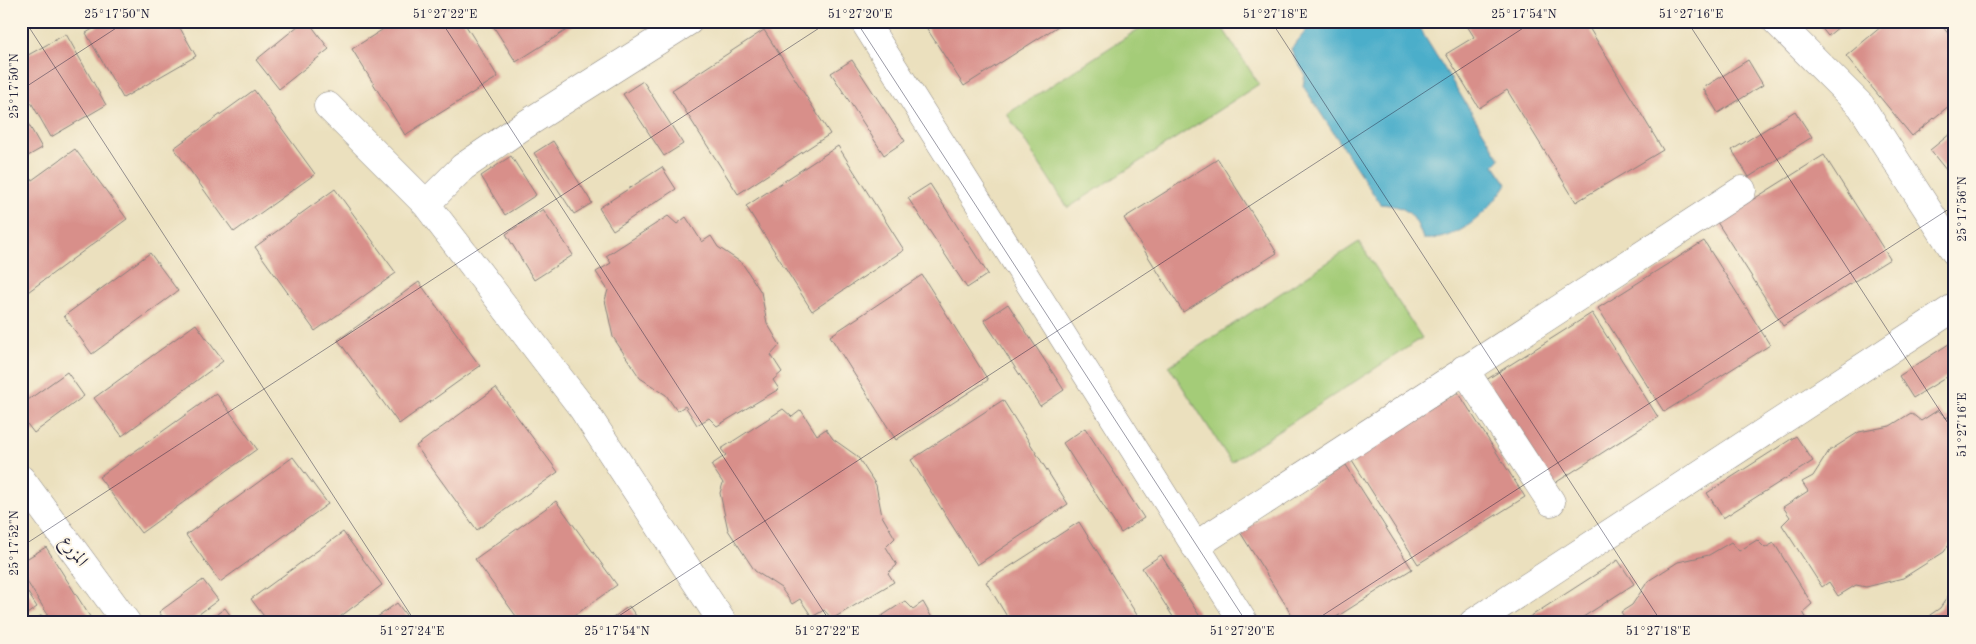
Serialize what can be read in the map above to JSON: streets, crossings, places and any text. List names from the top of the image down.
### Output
{
  "streets": {
    "street": ["المزرع"]
  },
  "coordinates": [
    "25°17'50\"N",
    "51°27'22\"E",
    "51°27'20\"E",
    "51°27'18\"E",
    "25°17'54\"N",
    "51°27'16\"E",
    "25°17'56\"N",
    "25°17'52\"N",
    "51°27'24\"E"
  ]
}
